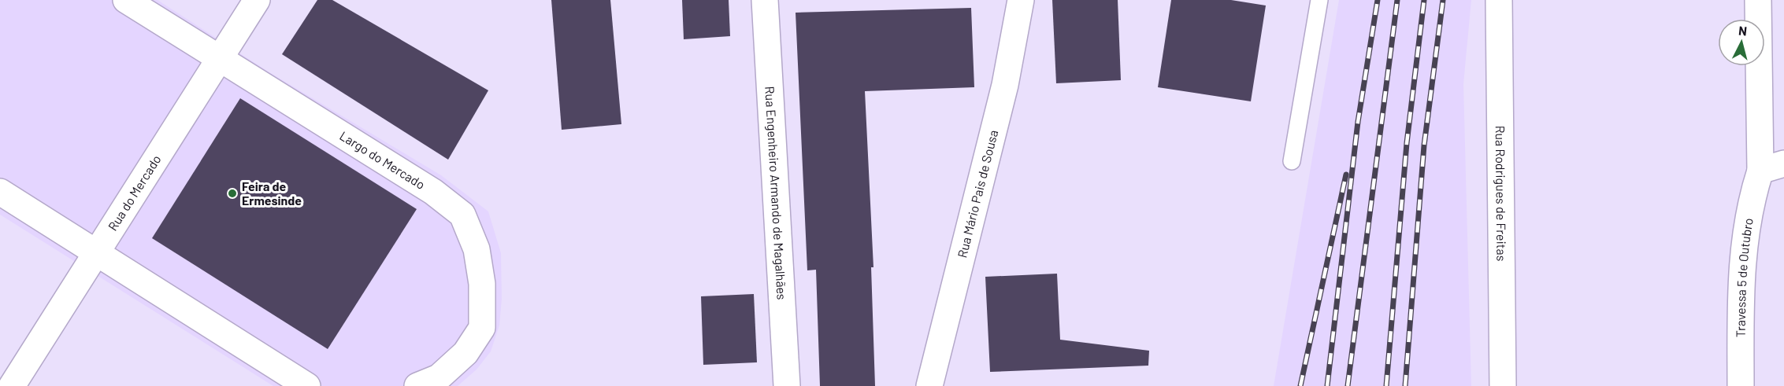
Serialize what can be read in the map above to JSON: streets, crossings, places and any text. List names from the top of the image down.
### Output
{
  "streets": {
    "street": [
      "Largo do Mercado",
      "Rua do Mercado",
      "Rua Rodrigues de Freitas",
      "Rua Engenheiro Armando de Magalhães",
      "Rua Mário Pais de Sousa",
      "Travessa 5 de Outubro"
    ]
  },
  "crossings": [
    ["Largo do Mercado", "Rua do Mercado"]
  ],
  "places": ["Feira de Ermesinde"],
  "north": "top"
}
